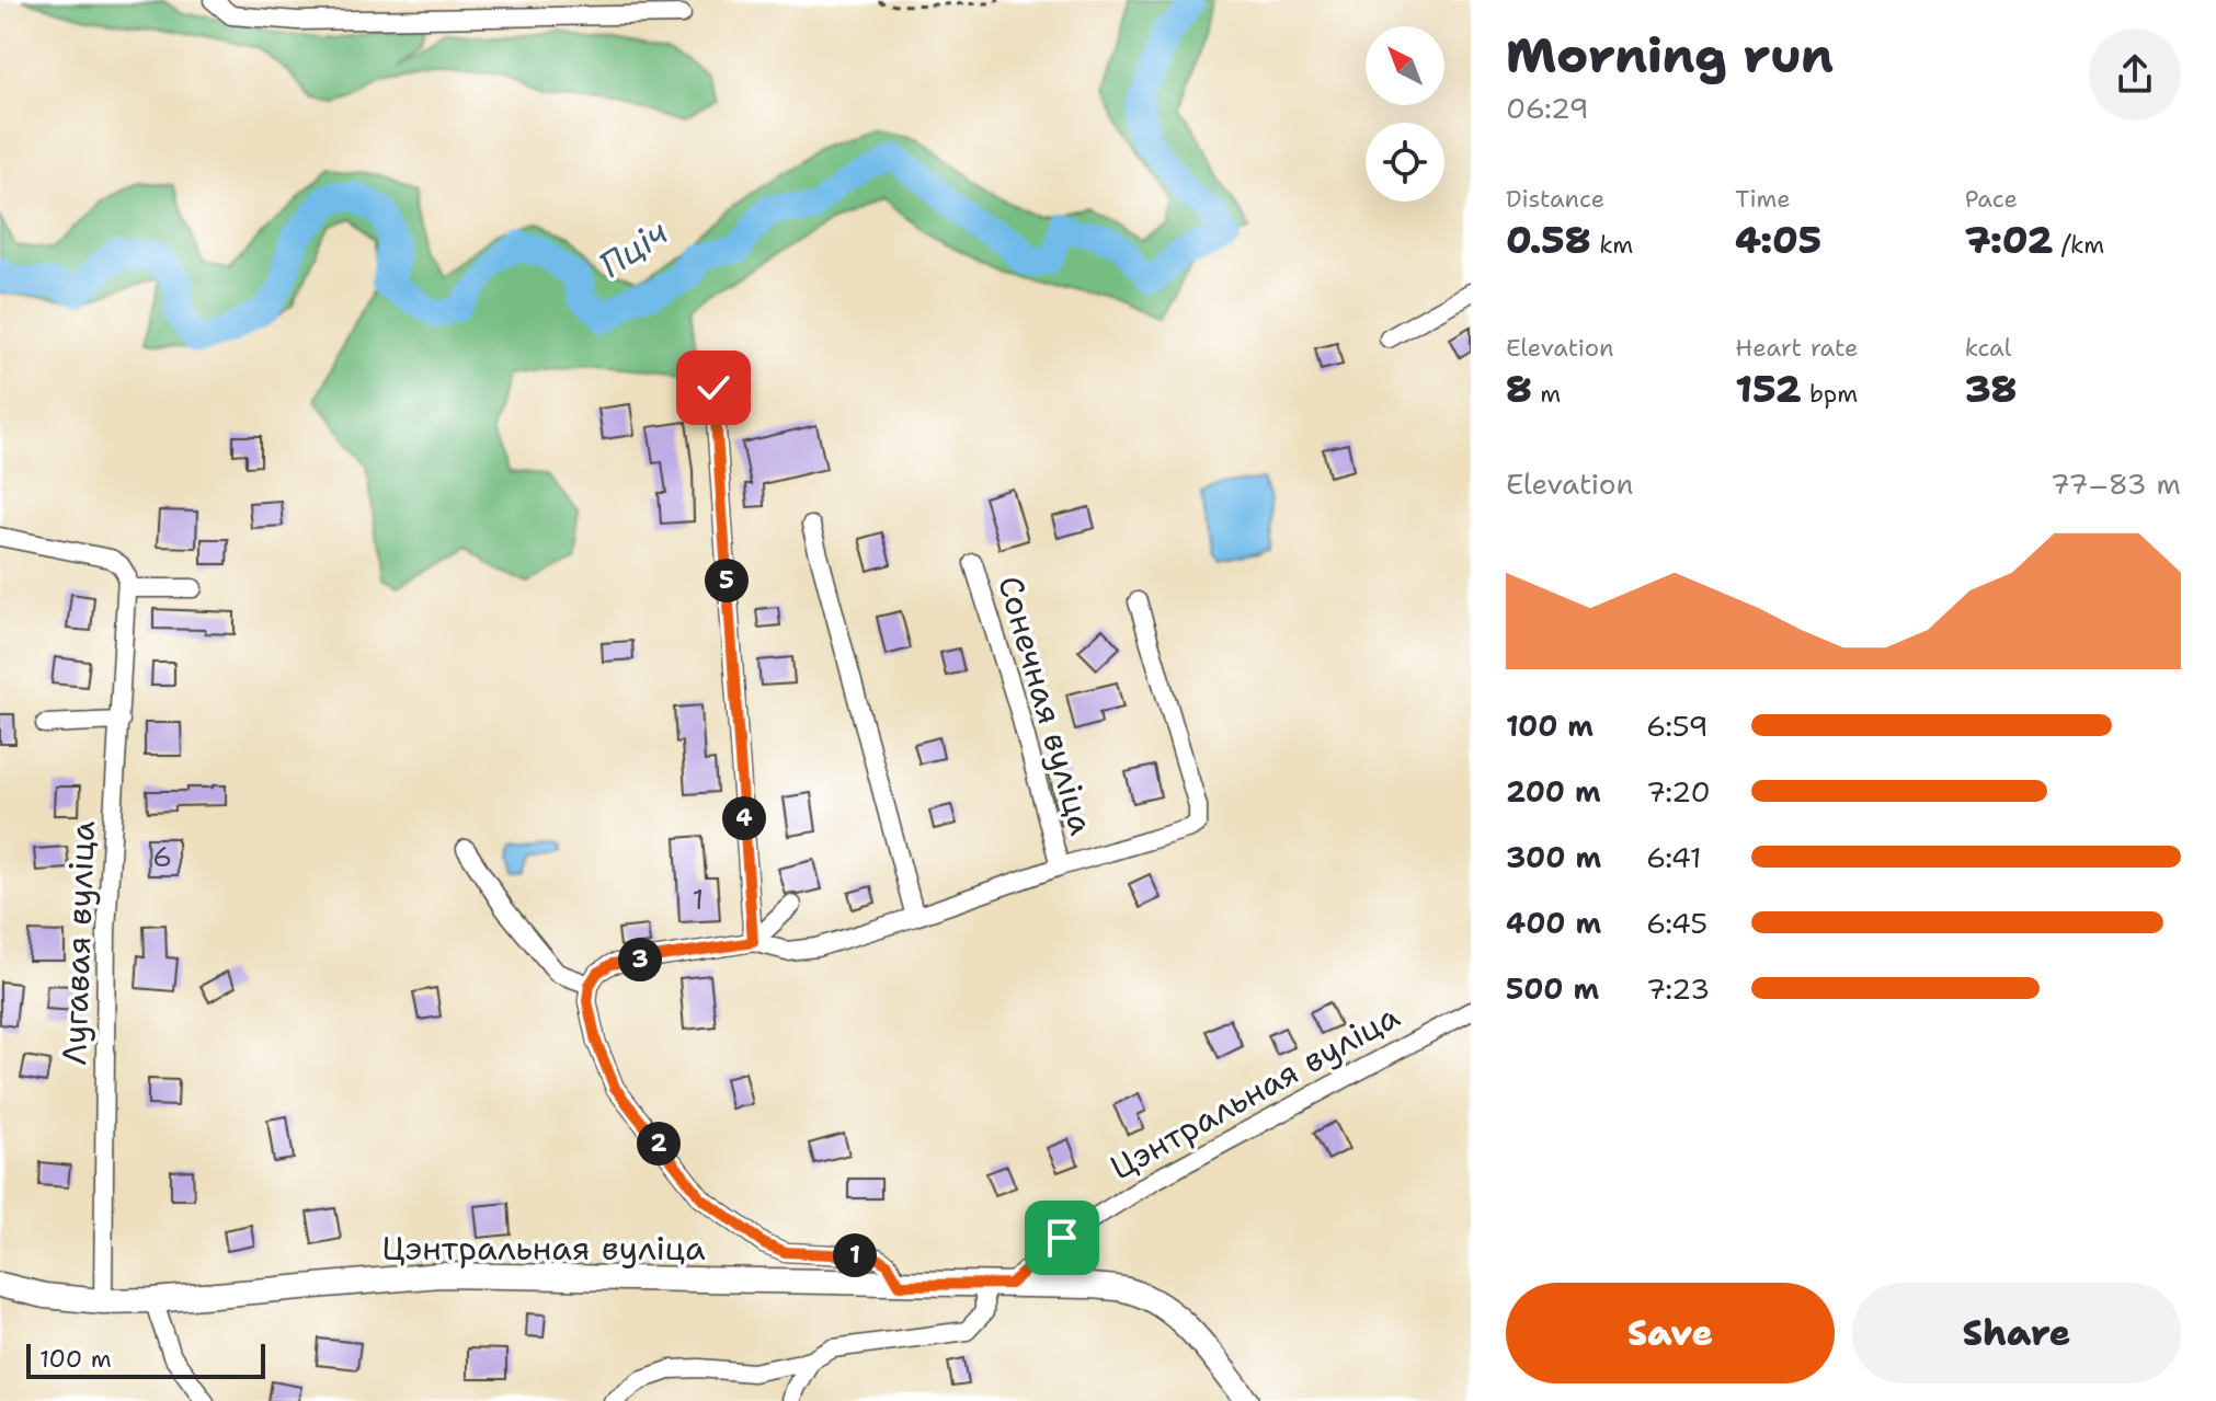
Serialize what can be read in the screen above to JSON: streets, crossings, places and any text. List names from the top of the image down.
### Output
{
  "streets": {
    "main road": ["Цэнтральная вуліца"],
    "street": ["Сонечная вуліца", "Лугавая вуліца"]
  },
  "crossings": [
    ["Лугавая вуліца", "Цэнтральная вуліца"]
  ],
  "water": ["Пціч"],
  "house_numbers": ["6", "1"],
  "scale_bar": "100 m",
  "north": "top left",
  "page": {
    "heading": ["Morning run", "06:29"],
    "stats": [
      ["Distance", "0.58 km"],
      ["Time", "4:05"],
      ["Pace", "7:02 /km"],
      ["Elevation", "8 m"],
      ["Heart rate", "152 bpm"],
      ["kcal", "38"]
    ],
    "chart": ["Elevation", "77–83 m"],
    "pins": [
      "5",
      "4",
      "3",
      "2",
      "1"
    ],
    "list": [
      {
        "name": "100 m",
        "note": "6:59"
      },
      {
        "name": "200 m",
        "note": "7:20"
      },
      {
        "name": "300 m",
        "note": "6:41"
      },
      {
        "name": "400 m",
        "note": "6:45"
      },
      {
        "name": "500 m",
        "note": "7:23"
      }
    ],
    "buttons": ["Save", "Share"],
    "scale": "100 m"
  }
}
